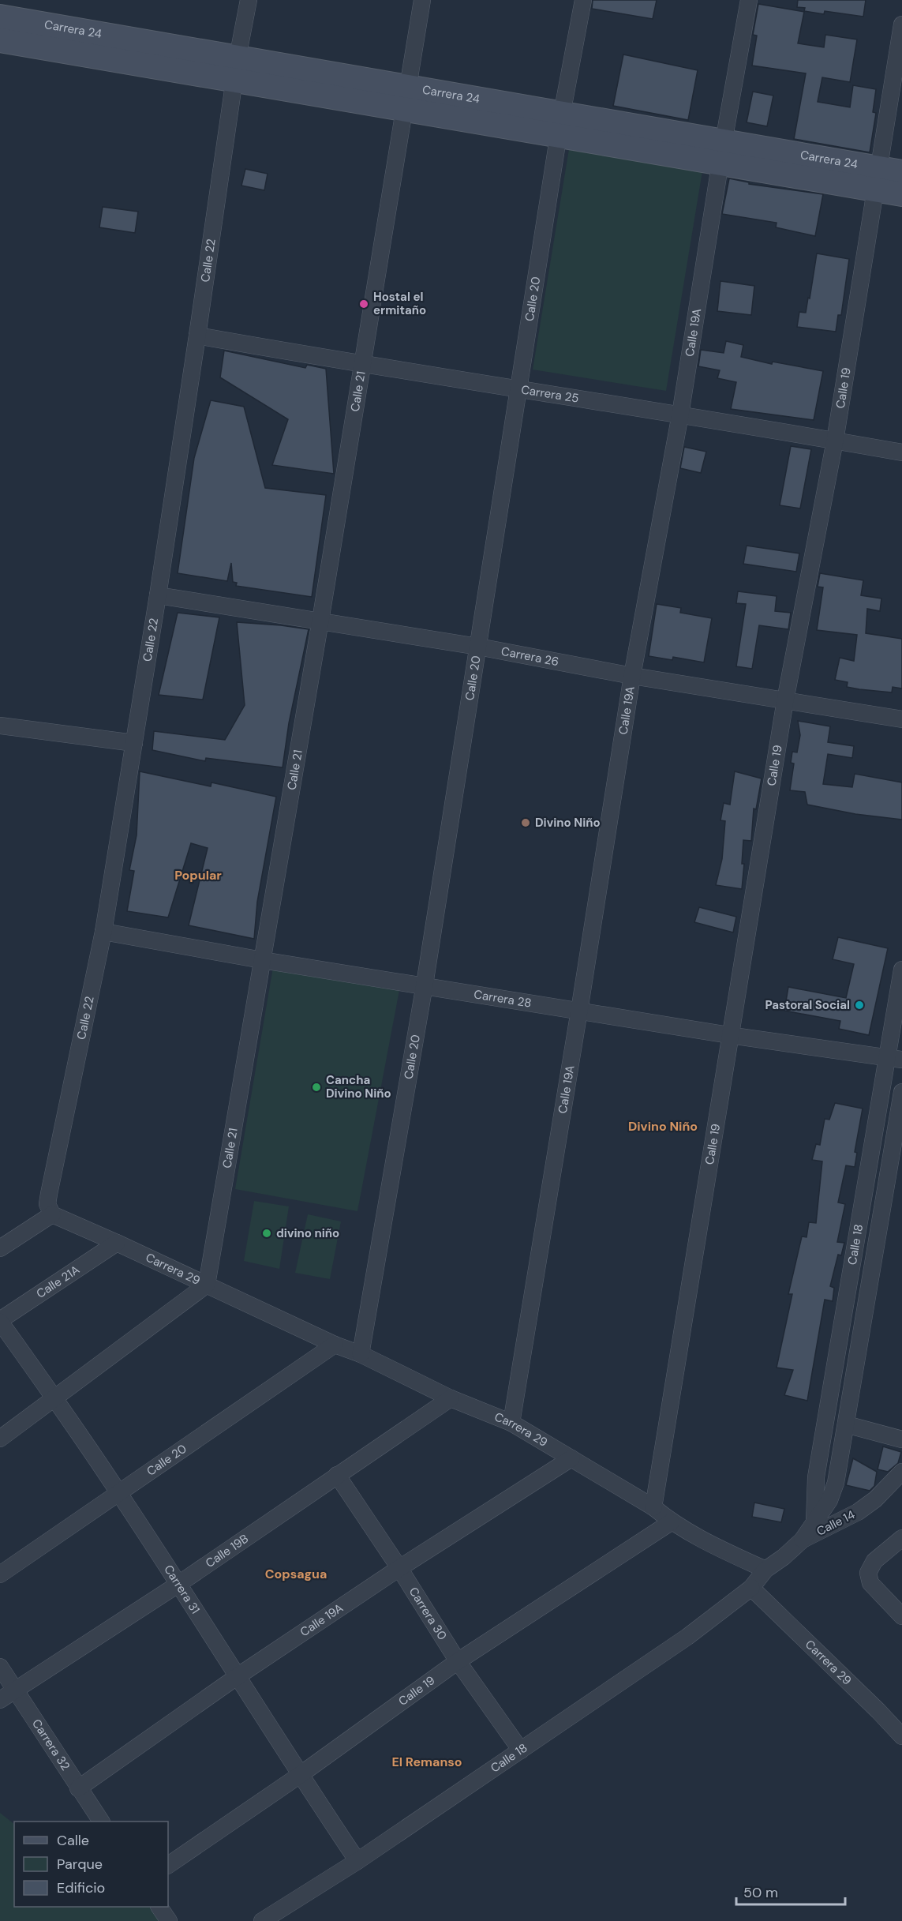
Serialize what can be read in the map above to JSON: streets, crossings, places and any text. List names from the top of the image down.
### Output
{
  "streets": {
    "street": [
      "Carrera 24",
      "Calle 22",
      "Calle 20",
      "Calle 19A",
      "Calle 19",
      "Calle 21",
      "Carrera 25",
      "Carrera 26",
      "Carrera 28",
      "Calle 18",
      "Carrera 29",
      "Calle 21A",
      "Calle 14",
      "Calle 19B",
      "Carrera 31",
      "Carrera 30",
      "Carrera 32"
    ]
  },
  "crossings": [
    ["Carrera 24", "Calle 22"],
    ["Carrera 24", "Calle 20"],
    ["Carrera 24", "Calle 19A"],
    ["Carrera 24", "Calle 19"],
    ["Carrera 24", "Calle 21"],
    ["Calle 22", "Carrera 25"],
    ["Calle 22", "Carrera 26"],
    ["Calle 22", "Carrera 28"],
    ["Calle 22", "Carrera 29"],
    ["Calle 20", "Carrera 25"],
    ["Calle 20", "Carrera 26"],
    ["Calle 20", "Carrera 28"],
    ["Calle 20", "Carrera 29"],
    ["Calle 20", "Carrera 31"],
    ["Calle 19A", "Carrera 25"],
    ["Calle 19A", "Carrera 26"],
    ["Calle 19A", "Carrera 28"],
    ["Calle 19A", "Carrera 29"],
    ["Calle 19A", "Carrera 31"],
    ["Calle 19A", "Carrera 30"],
    ["Calle 19A", "Carrera 32"],
    ["Calle 19", "Carrera 25"],
    ["Calle 19", "Carrera 26"],
    ["Calle 19", "Carrera 28"],
    ["Calle 19", "Carrera 29"],
    ["Calle 19", "Carrera 31"],
    ["Calle 19", "Carrera 30"],
    ["Calle 21", "Carrera 25"],
    ["Calle 21", "Carrera 26"],
    ["Calle 21", "Carrera 28"],
    ["Calle 21", "Carrera 29"],
    ["Carrera 28", "Calle 18"],
    ["Calle 18", "Carrera 29"],
    ["Calle 18", "Calle 14"],
    ["Calle 18", "Carrera 31"],
    ["Calle 18", "Carrera 30"],
    ["Carrera 29", "Calle 21A"],
    ["Carrera 29", "Calle 14"],
    ["Carrera 29", "Calle 19B"],
    ["Calle 21A", "Carrera 31"],
    ["Calle 19B", "Carrera 31"],
    ["Calle 19B", "Carrera 30"],
    ["Calle 19B", "Carrera 32"]
  ],
  "districts": [
    "Popular",
    "Divino Niño",
    "Copsagua",
    "El Remanso"
  ],
  "places": [
    "Hostal el ermitaño",
    "Divino Niño",
    "Pastoral Social",
    "Cancha Divino Niño",
    "divino niño"
  ],
  "legend": ["Calle", "Parque", "Edificio"],
  "scale_bar": "50 m"
}
